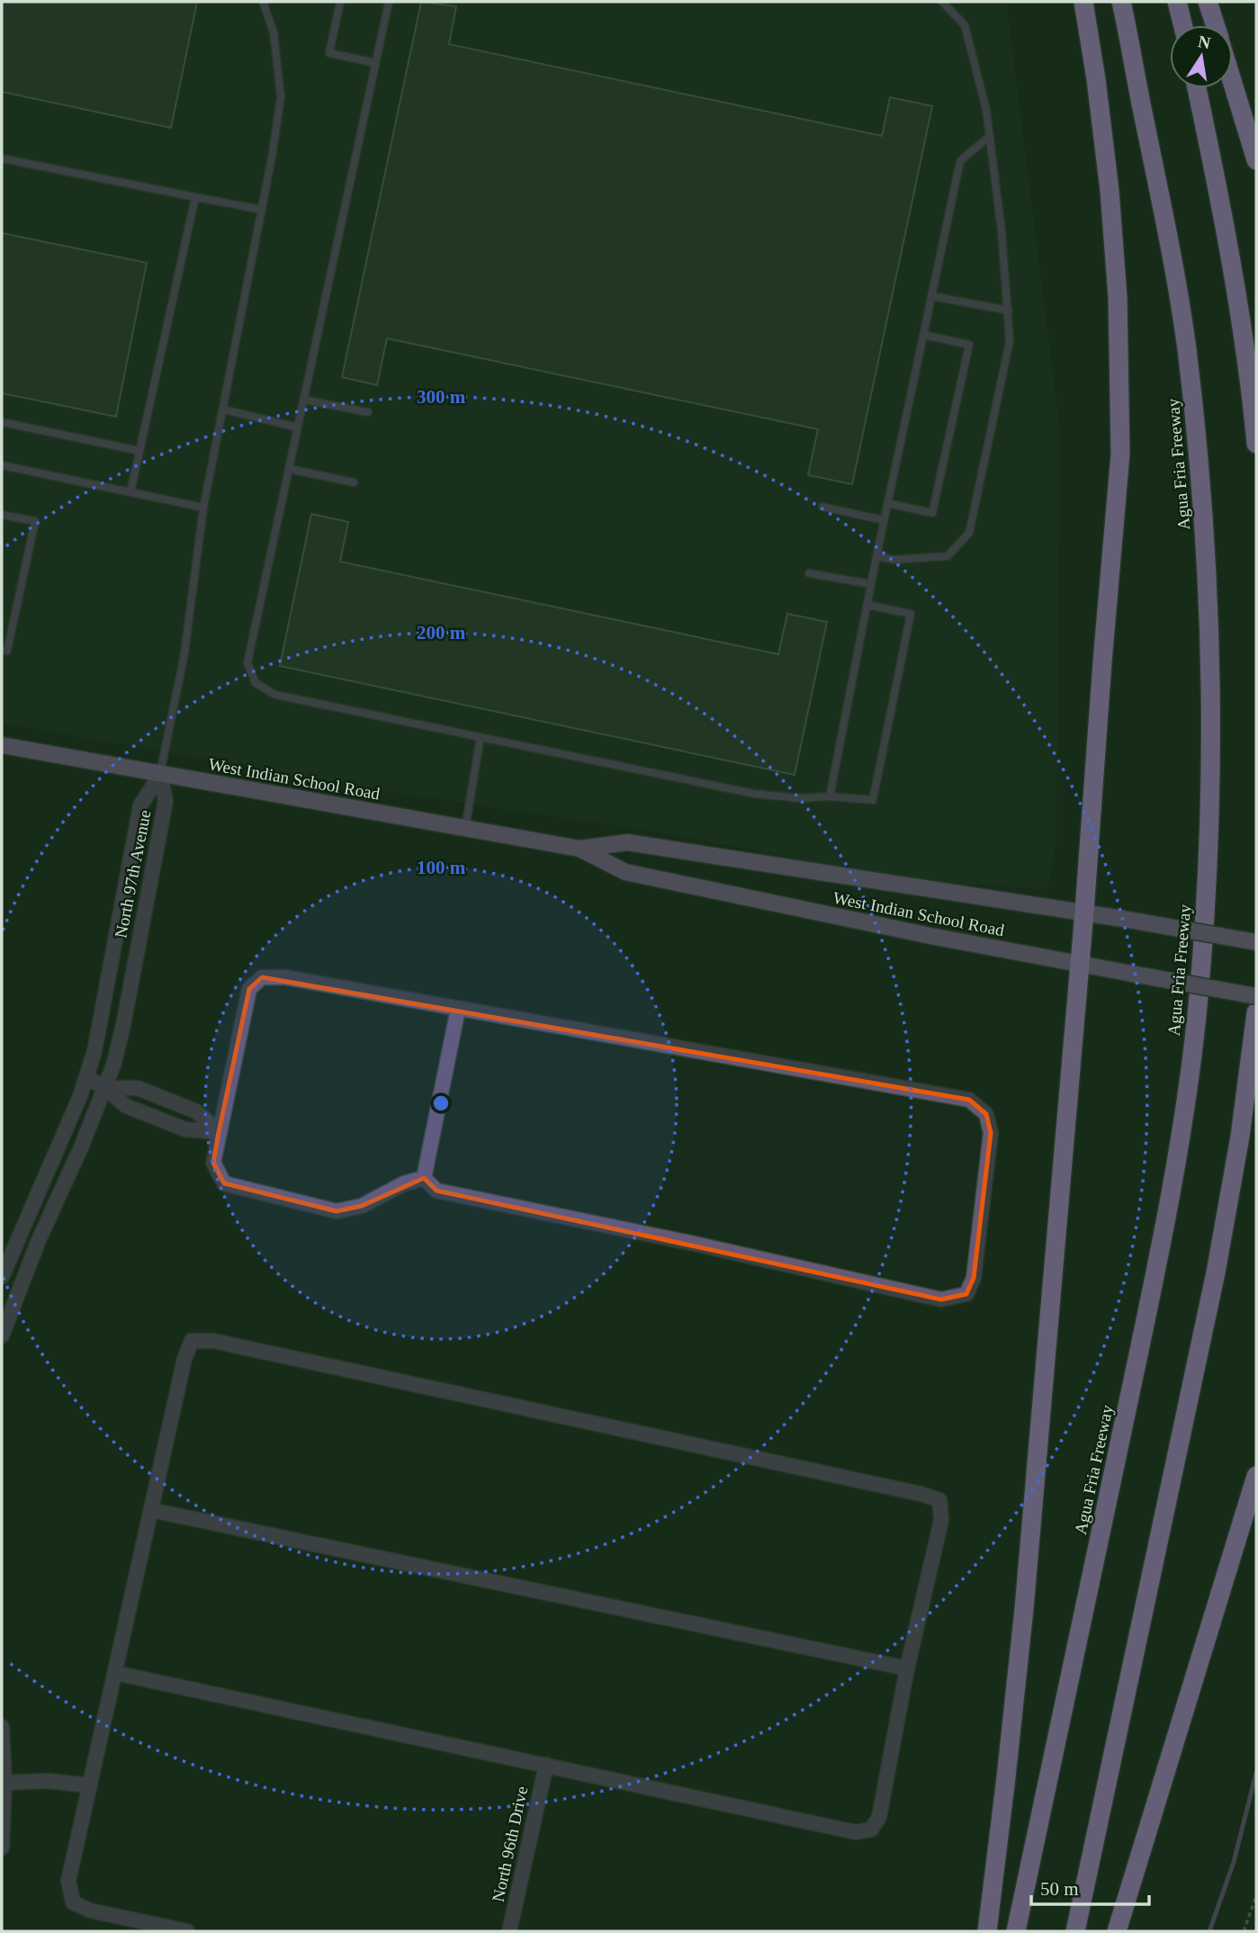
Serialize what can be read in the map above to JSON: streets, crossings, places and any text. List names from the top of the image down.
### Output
{
  "streets": {
    "highway": ["Agua Fria Freeway"],
    "main road": ["West Indian School Road"],
    "street": ["North 97th Avenue", "North 96th Drive"]
  },
  "crossings": [
    ["West Indian School Road", "North 97th Avenue"]
  ],
  "scale_bar": "50 m",
  "north": "top",
  "rings": ["300 m", "200 m", "100 m"]
}
